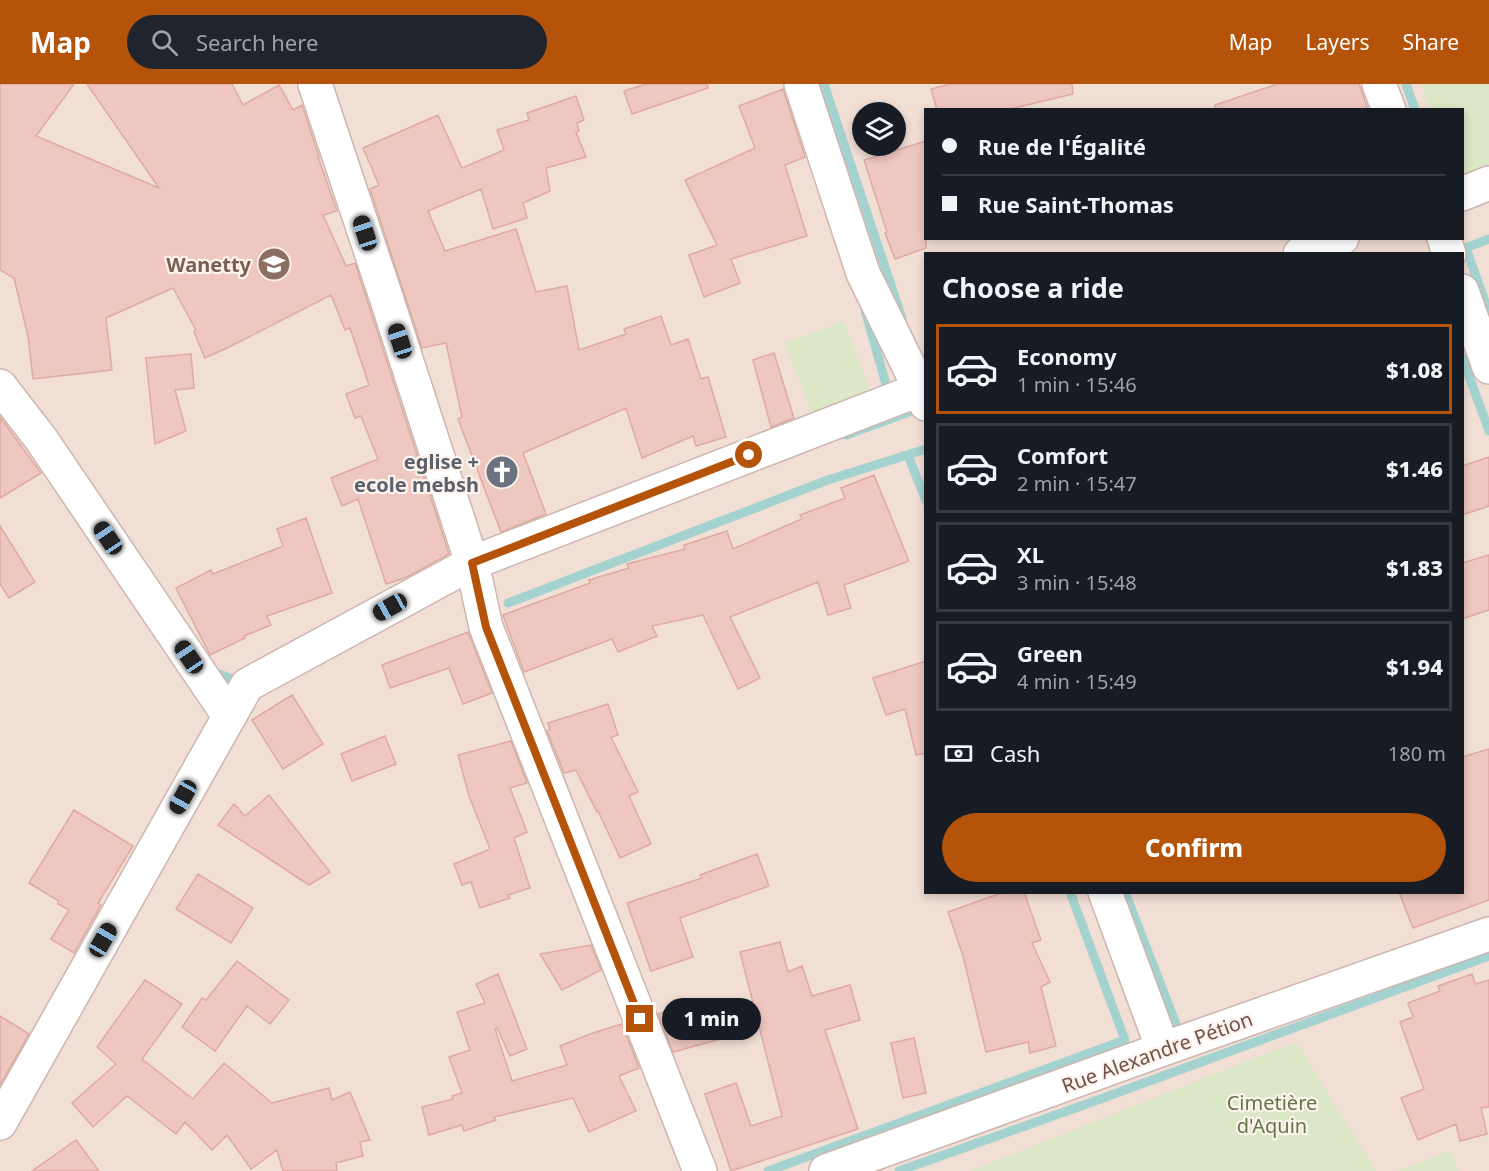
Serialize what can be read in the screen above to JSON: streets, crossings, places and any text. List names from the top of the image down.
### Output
{
  "streets": {
    "street": ["Rue Alexandre Pétion"]
  },
  "parks": ["Cimetière d'Aquin"],
  "places": {
    "school or university": ["Wanetty"],
    "church": ["eglise + ecole mebsh"]
  },
  "page": {
    "header": "Map",
    "search": "Search here",
    "nav": ["Map", "Layers", "Share"],
    "banner": ["Rue de l'Égalité", "Rue Saint-Thomas"],
    "heading": "Choose a ride",
    "list": [
      {
        "name": "Economy",
        "note": "1 min · 15:46",
        "value": "$1.08"
      },
      {
        "name": "Comfort",
        "note": "2 min · 15:47",
        "value": "$1.46"
      },
      {
        "name": "XL",
        "note": "3 min · 15:48",
        "value": "$1.83"
      },
      {
        "name": "Green",
        "note": "4 min · 15:49",
        "value": "$1.94"
      }
    ],
    "pay": ["Cash", "180 m"],
    "buttons": "Confirm",
    "bubble": "1 min"
  }
}
